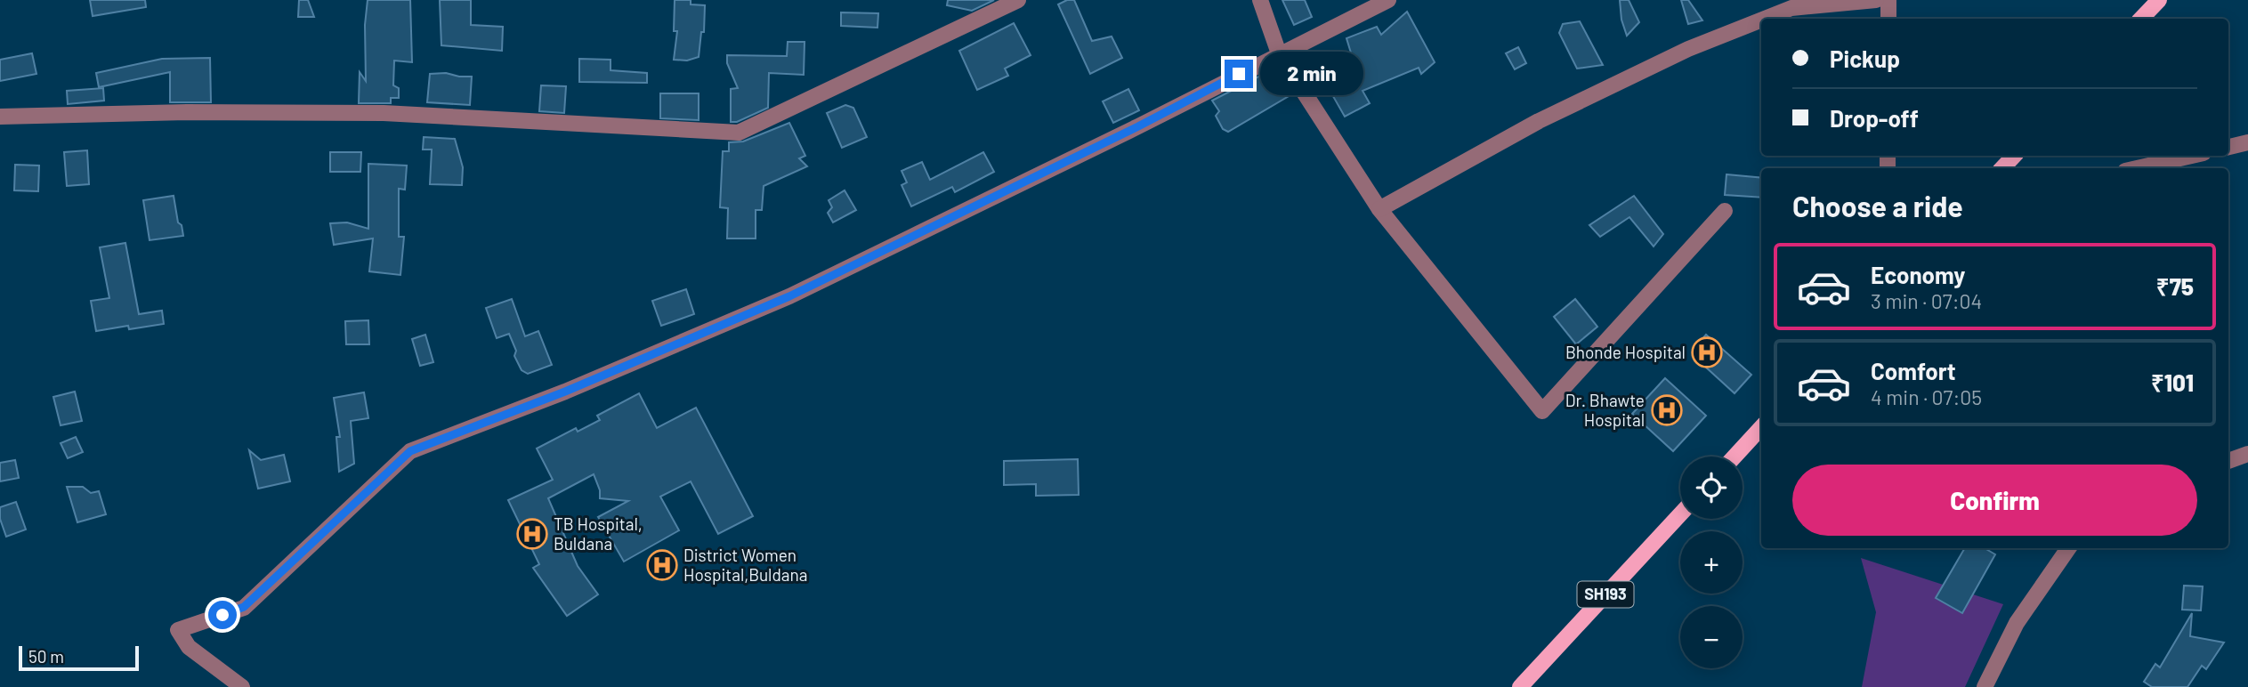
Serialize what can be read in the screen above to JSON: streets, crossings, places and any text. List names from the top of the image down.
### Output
{
  "streets": {
    "main road": ["SH193"]
  },
  "places": {
    "hospital": [
      "Bhonde Hospital",
      "Dr. Bhawte Hospital",
      "TB Hospital, Buldana",
      "District Women Hospital,Buldana"
    ]
  },
  "scale_bar": "50 m",
  "page": {
    "banner": ["Pickup", "Drop-off"],
    "bubble": "2 min",
    "heading": "Choose a ride",
    "list": [
      {
        "name": "Economy",
        "note": "3 min · 07:04",
        "value": "₹75"
      },
      {
        "name": "Comfort",
        "note": "4 min · 07:05",
        "value": "₹101"
      }
    ],
    "buttons": "Confirm",
    "map_buttons": ["+", "−"],
    "scale": "50 m"
  }
}
